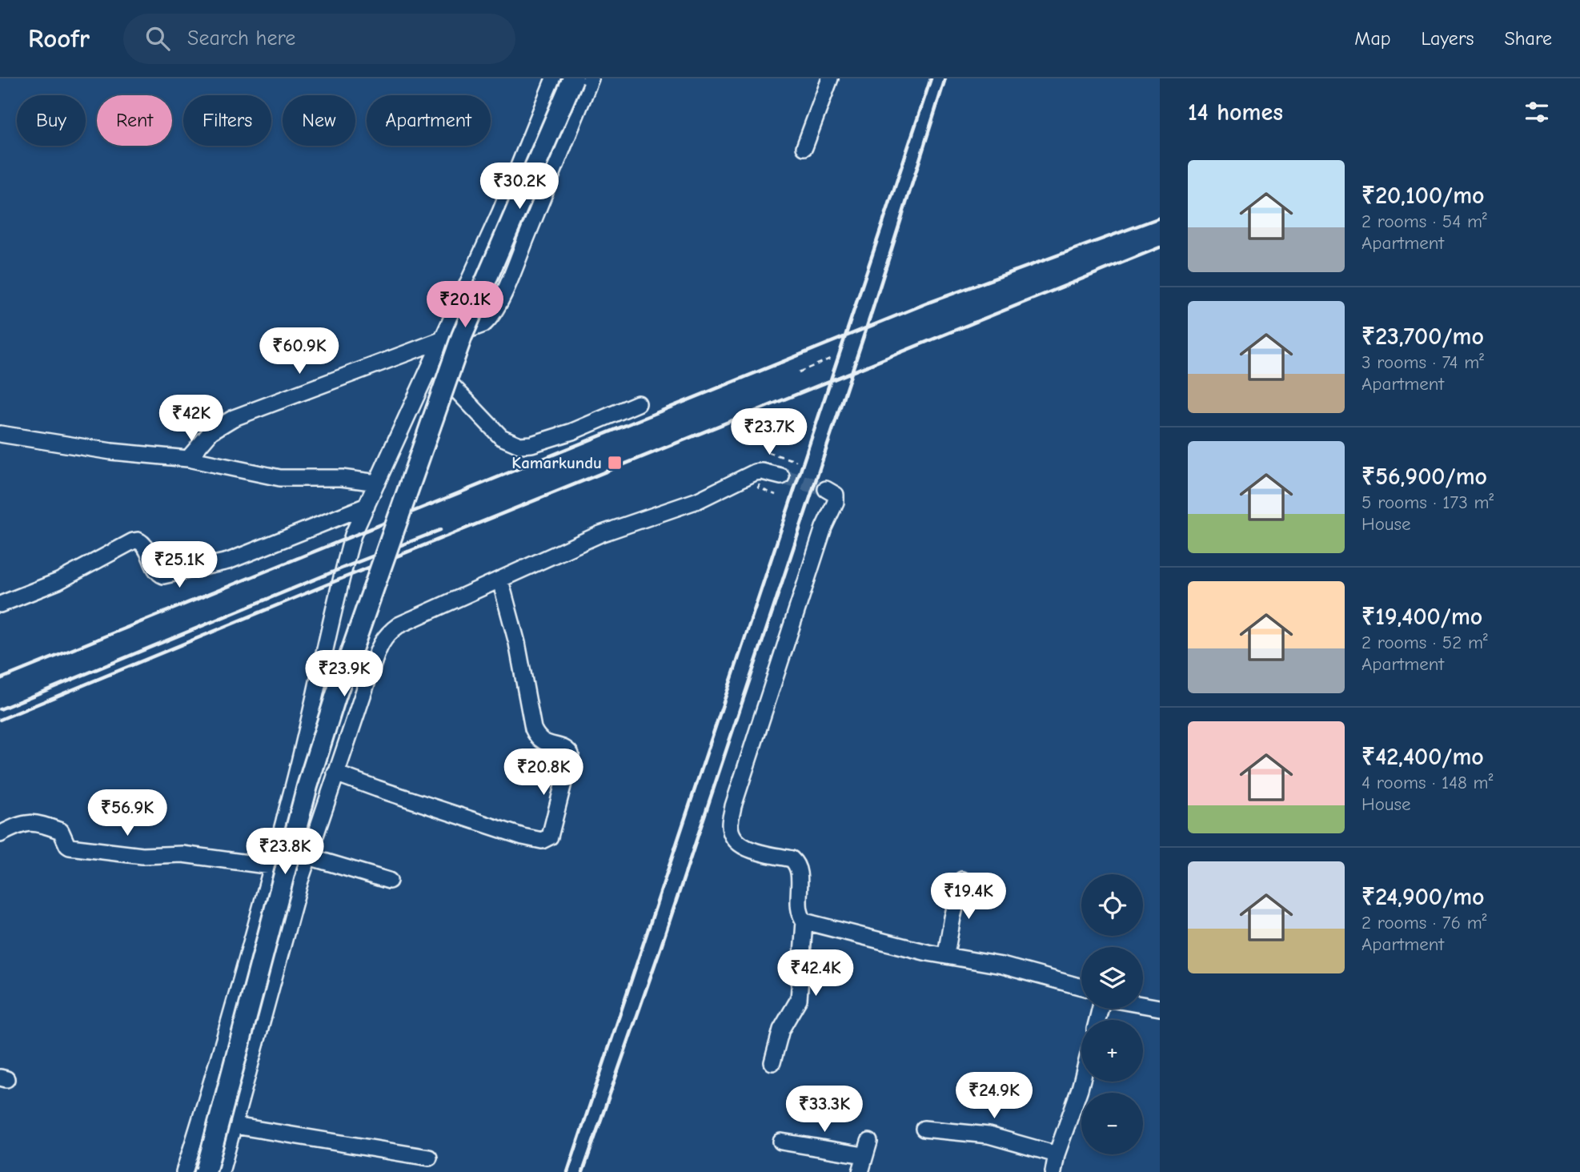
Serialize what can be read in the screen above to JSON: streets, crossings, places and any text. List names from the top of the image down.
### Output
{
  "places": {
    "transit": ["Kamarkundu"]
  },
  "page": {
    "header": "Roofr",
    "search": "Search here",
    "nav": ["Map", "Layers", "Share"],
    "heading": "14 homes",
    "chip": [
      "Buy",
      "Rent",
      "Filters",
      "New",
      "Apartment"
    ],
    "list": [
      {
        "name": "₹20,100/mo",
        "note": "2 rooms · 54 m² · Apartment"
      },
      {
        "name": "₹23,700/mo",
        "note": "3 rooms · 74 m² · Apartment"
      },
      {
        "name": "₹56,900/mo",
        "note": "5 rooms · 173 m² · House"
      },
      {
        "name": "₹19,400/mo",
        "note": "2 rooms · 52 m² · Apartment"
      },
      {
        "name": "₹42,400/mo",
        "note": "4 rooms · 148 m² · House"
      },
      {
        "name": "₹24,900/mo",
        "note": "2 rooms · 76 m² · Apartment"
      }
    ],
    "price": [
      "₹30.2K",
      "₹20.1K",
      "₹60.9K",
      "₹42K",
      "₹23.7K",
      "₹25.1K",
      "₹23.9K",
      "₹20.8K",
      "₹56.9K",
      "₹23.8K",
      "₹19.4K",
      "₹42.4K",
      "₹24.9K",
      "₹33.3K"
    ],
    "map_buttons": ["+", "−"]
  }
}
